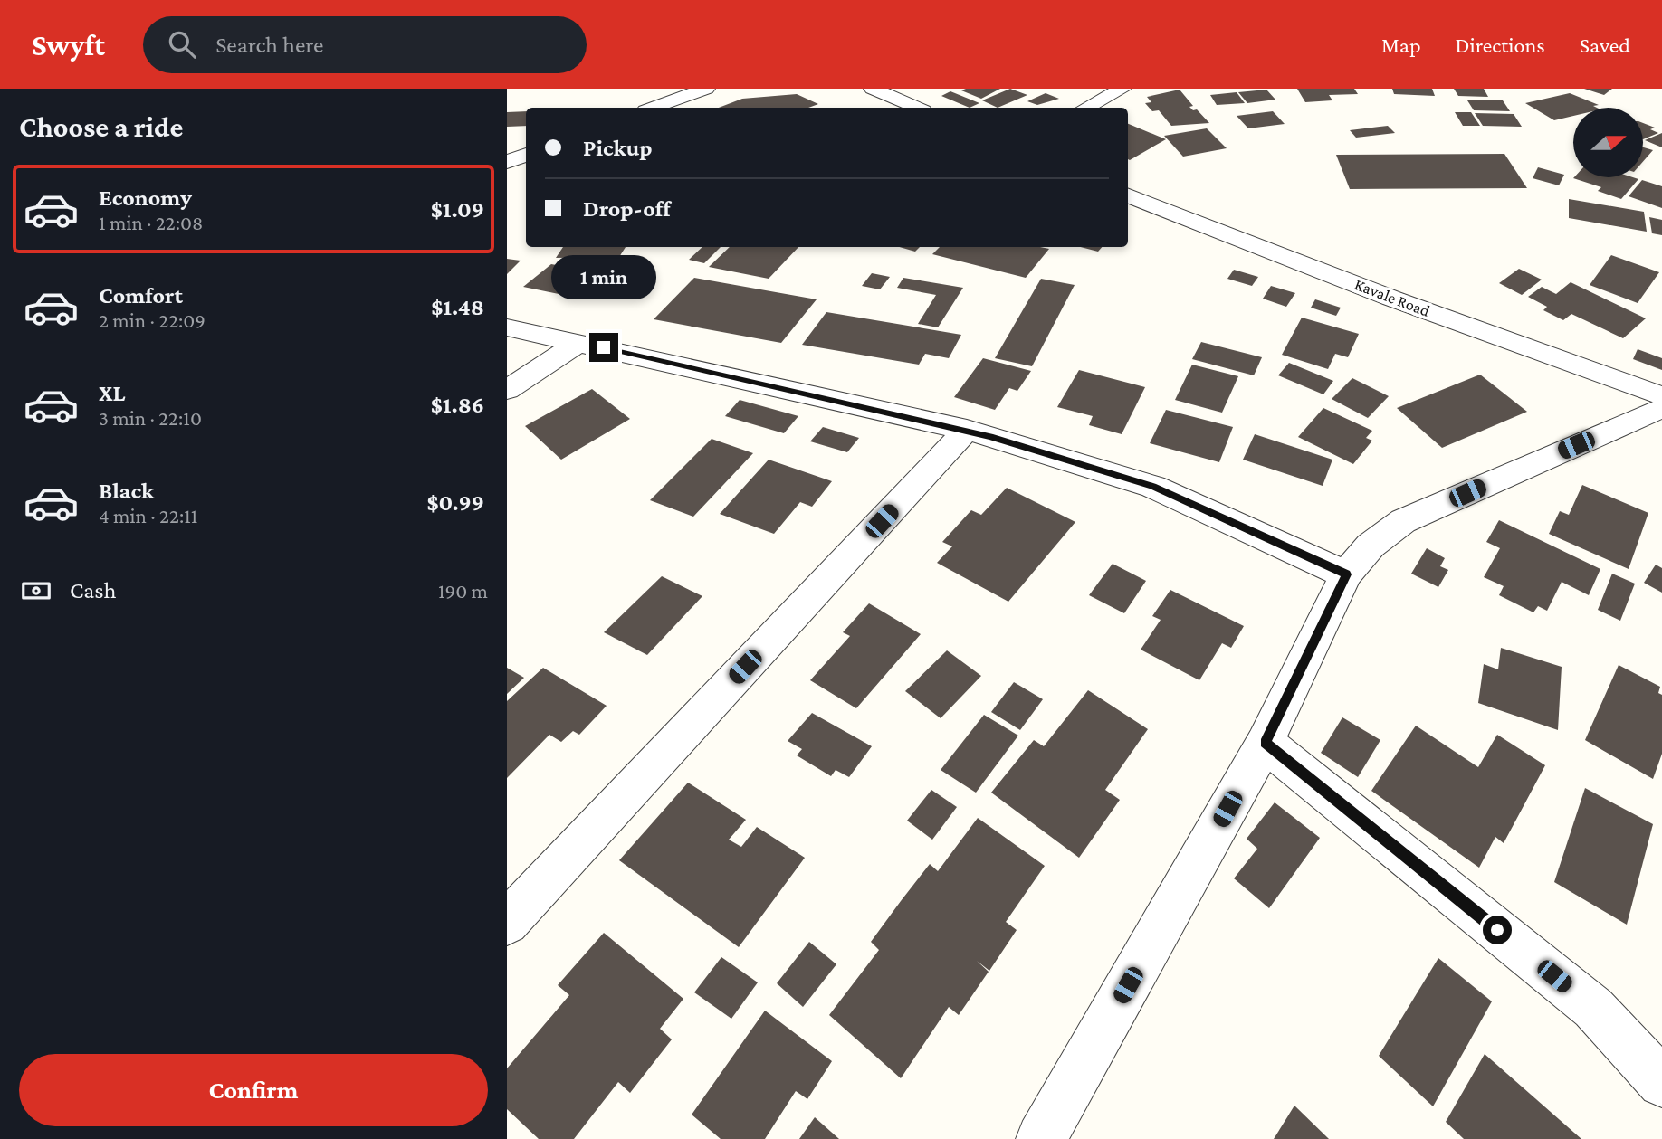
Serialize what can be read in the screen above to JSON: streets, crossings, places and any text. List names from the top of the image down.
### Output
{
  "streets": {
    "street": ["Kavale Road"]
  },
  "north": "right",
  "page": {
    "header": "Swyft",
    "search": "Search here",
    "nav": ["Map", "Directions", "Saved"],
    "heading": "Choose a ride",
    "banner": ["Pickup", "Drop-off"],
    "list": [
      {
        "name": "Economy",
        "note": "1 min · 22:08",
        "value": "$1.09"
      },
      {
        "name": "Comfort",
        "note": "2 min · 22:09",
        "value": "$1.48"
      },
      {
        "name": "XL",
        "note": "3 min · 22:10",
        "value": "$1.86"
      },
      {
        "name": "Black",
        "note": "4 min · 22:11",
        "value": "$0.99"
      }
    ],
    "bubble": "1 min",
    "pay": ["Cash", "190 m"],
    "buttons": "Confirm"
  }
}
